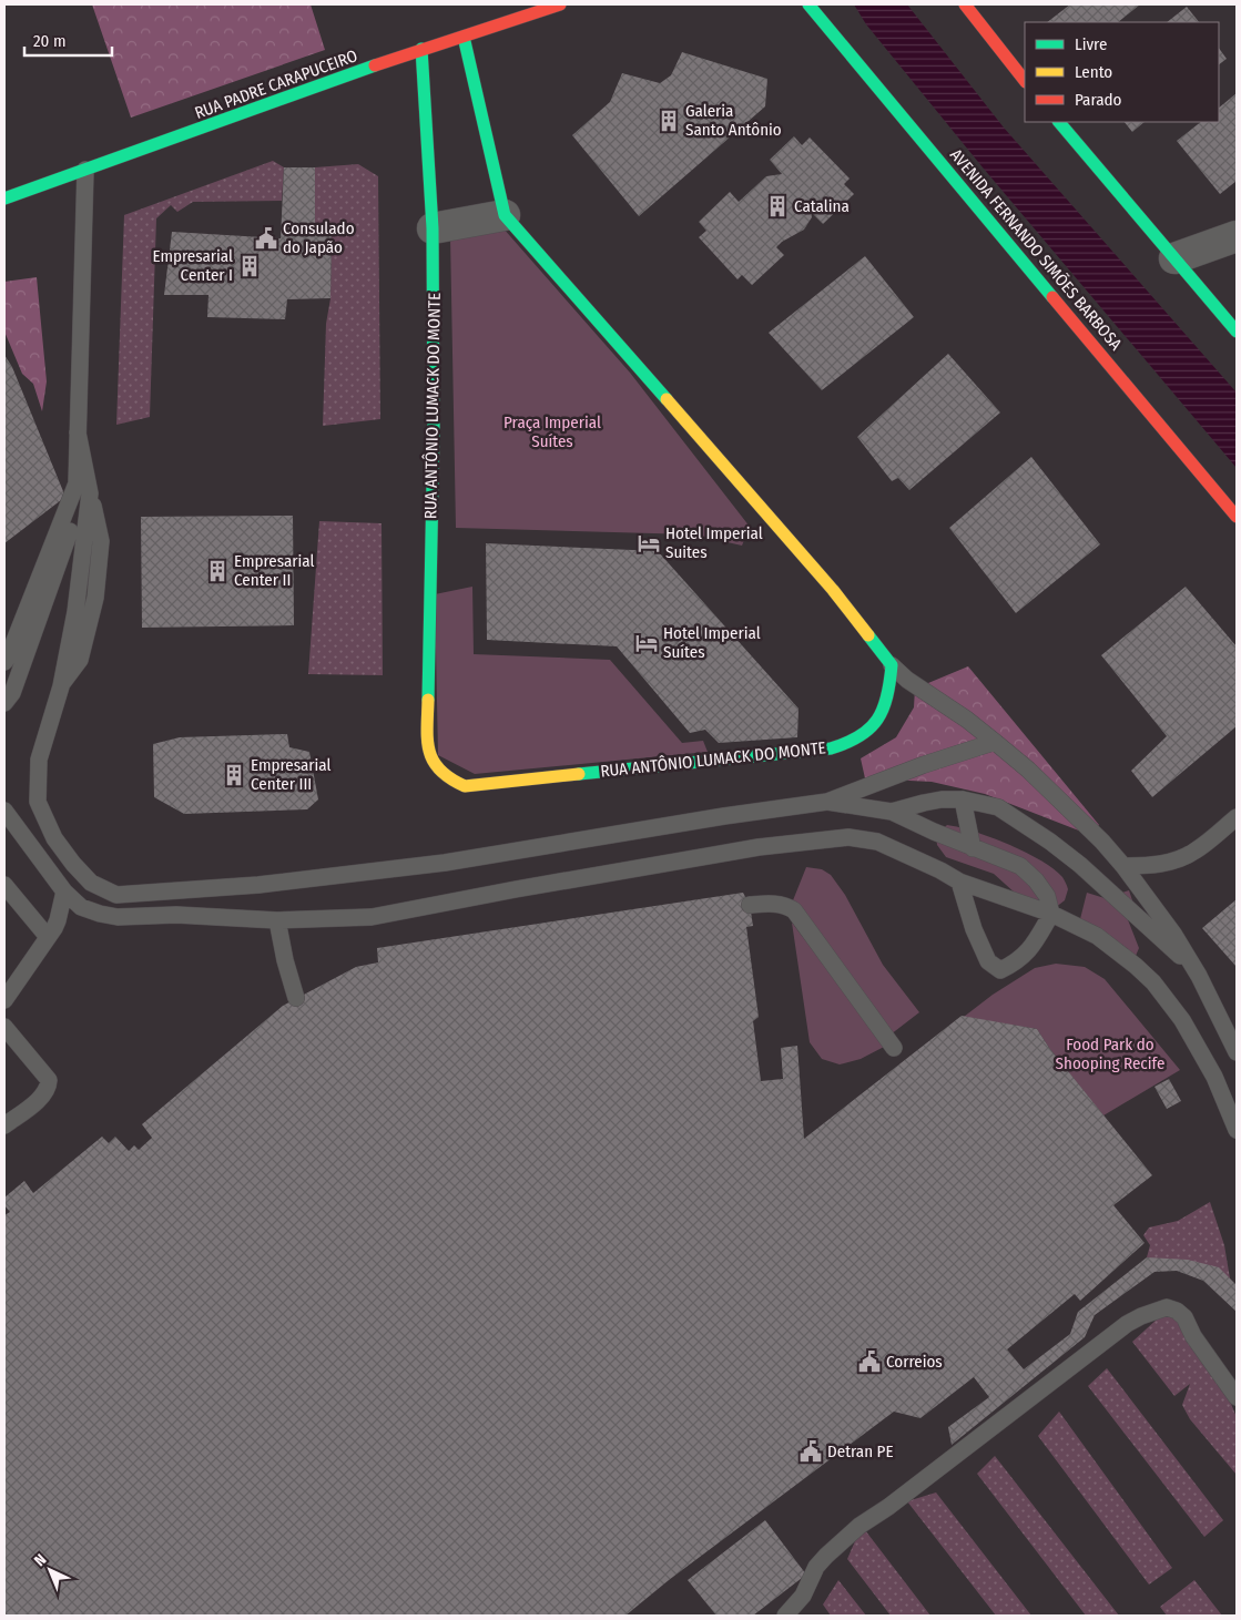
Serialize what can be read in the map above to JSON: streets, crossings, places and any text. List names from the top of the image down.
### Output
{
  "streets": {
    "street": ["RUA PADRE CARAPUCEIRO", "AVENIDA FERNANDO SIMÕES BARBOSA", "RUA ANTÔNIO LUMACK DO MONTE"]
  },
  "crossings": [
    ["RUA PADRE CARAPUCEIRO", "RUA ANTÔNIO LUMACK DO MONTE"]
  ],
  "parks": ["Praça Imperial Suítes", "Food Park do Shooping Recife"],
  "places": {
    "building": [
      "Galeria Santo Antônio",
      "Catalina",
      "Empresarial Center I",
      "Empresarial Center II",
      "Empresarial Center III"
    ],
    "public building": ["Consulado do Japão", "Correios", "Detran PE"],
    "hotel": ["Hotel Imperial Suites", "Hotel Imperial Suítes"]
  },
  "legend": ["Livre", "Lento", "Parado"],
  "scale_bar": "20 m",
  "north": "top left"
}
